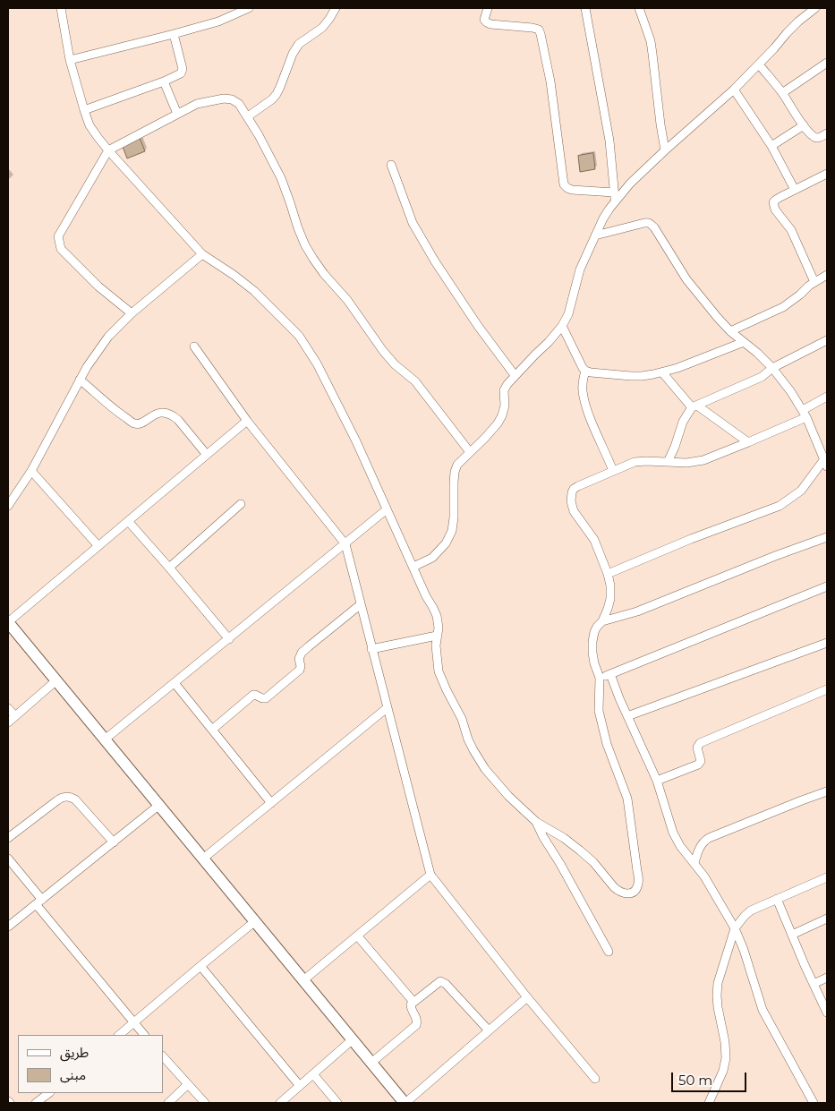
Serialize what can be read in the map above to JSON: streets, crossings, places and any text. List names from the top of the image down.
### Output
{
  "legend": ["طريق", "مبنى"],
  "scale_bar": "50 m"
}
